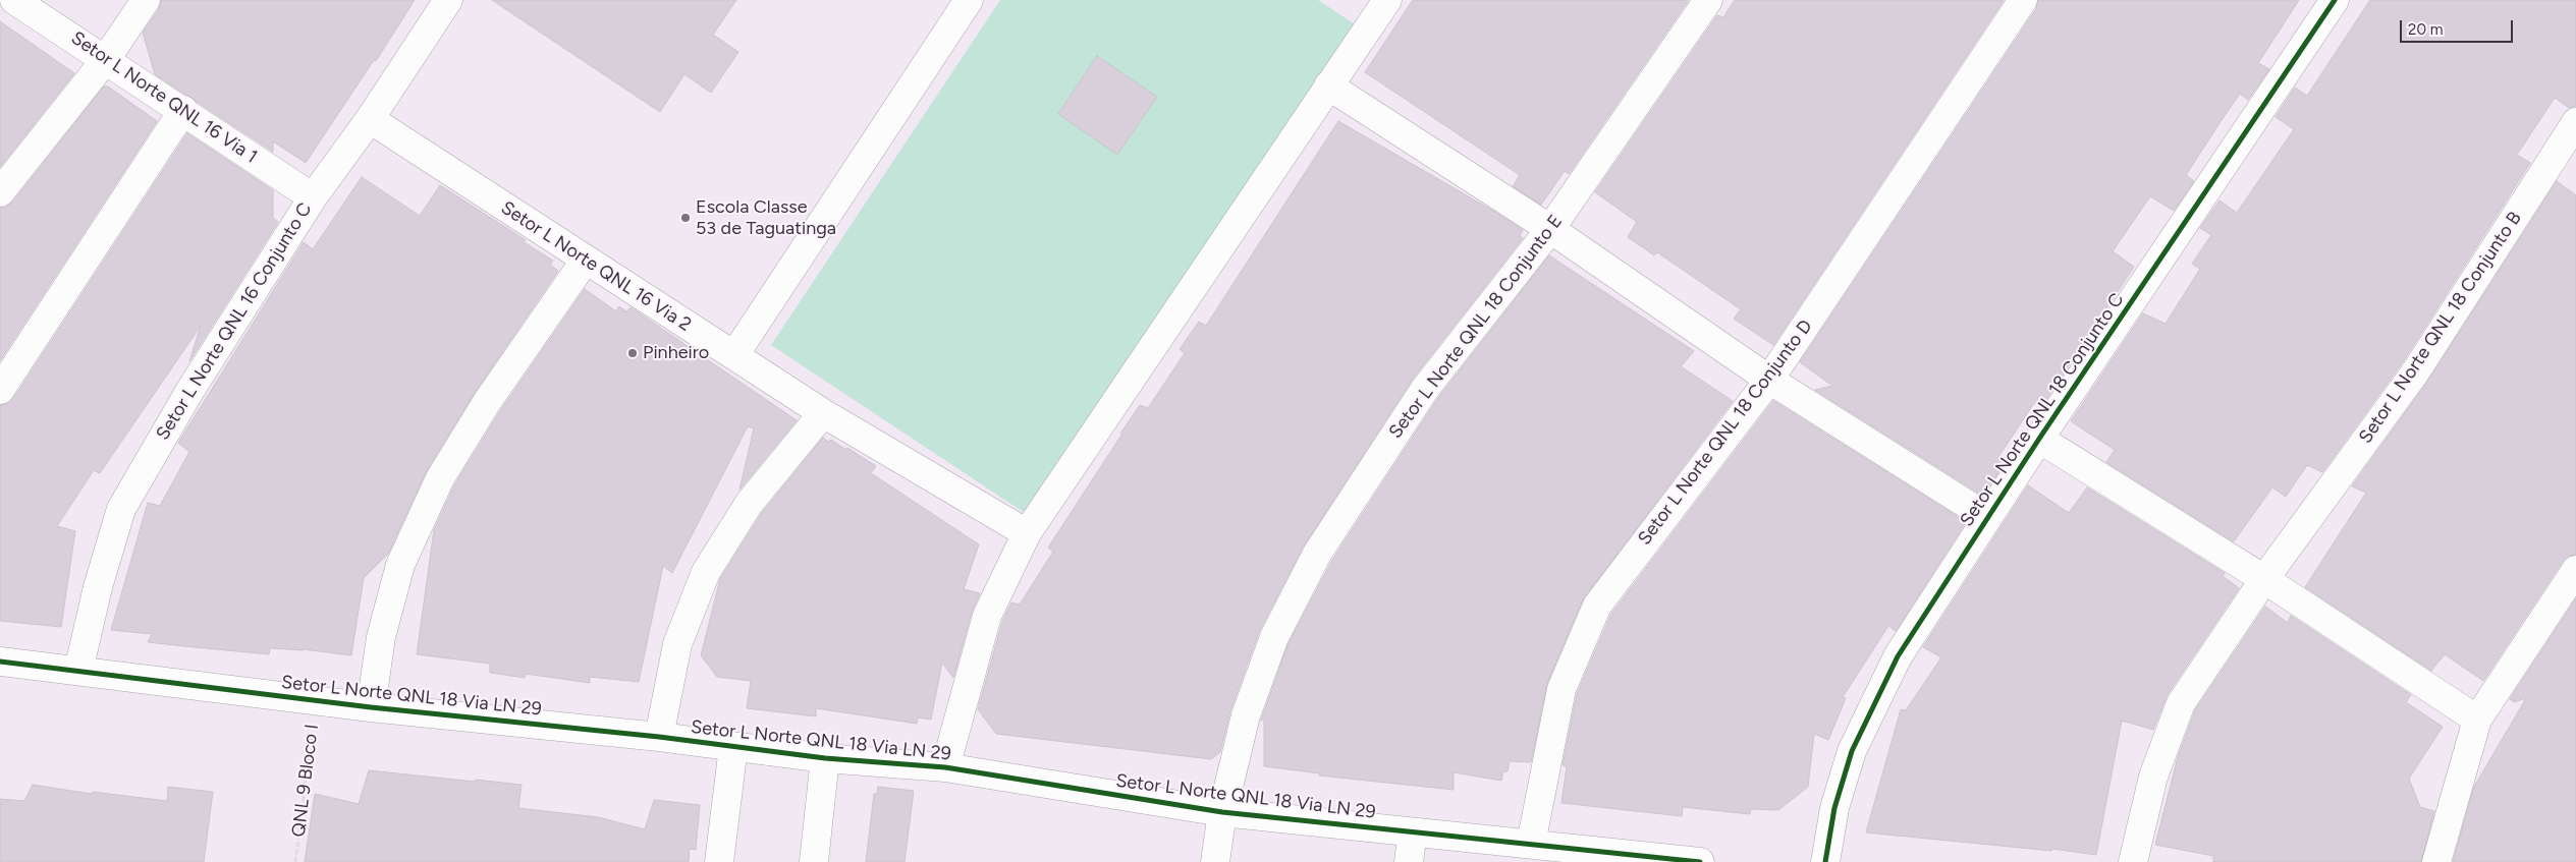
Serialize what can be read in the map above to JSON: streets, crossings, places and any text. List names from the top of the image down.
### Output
{
  "streets": {
    "street": [
      "Setor L Norte QNL 16 Via 1",
      "Setor L Norte QNL 16 Via 2",
      "Setor L Norte QNL 16 Conjunto C",
      "Setor L Norte QNL 18 Conjunto E",
      "Setor L Norte QNL 18 Conjunto B",
      "Setor L Norte QNL 18 Conjunto C",
      "Setor L Norte QNL 18 Conjunto D",
      "Setor L Norte QNL 18 Via LN 29"
    ],
    "path": ["QNL 9 Bloco I"]
  },
  "crossings": [
    ["Setor L Norte QNL 16 Via 1", "Setor L Norte QNL 16 Conjunto C"],
    ["Setor L Norte QNL 16 Via 2", "Setor L Norte QNL 16 Conjunto C"],
    ["Setor L Norte QNL 16 Conjunto C", "Setor L Norte QNL 18 Via LN 29"],
    ["Setor L Norte QNL 18 Conjunto E", "Setor L Norte QNL 18 Via LN 29"],
    ["Setor L Norte QNL 18 Conjunto D", "Setor L Norte QNL 18 Via LN 29"],
    ["Setor L Norte QNL 18 Via LN 29", "QNL 9 Bloco I"]
  ],
  "places": ["Escola Classe 53 de Taguatinga", "Pinheiro"],
  "scale_bar": "20 m"
}
